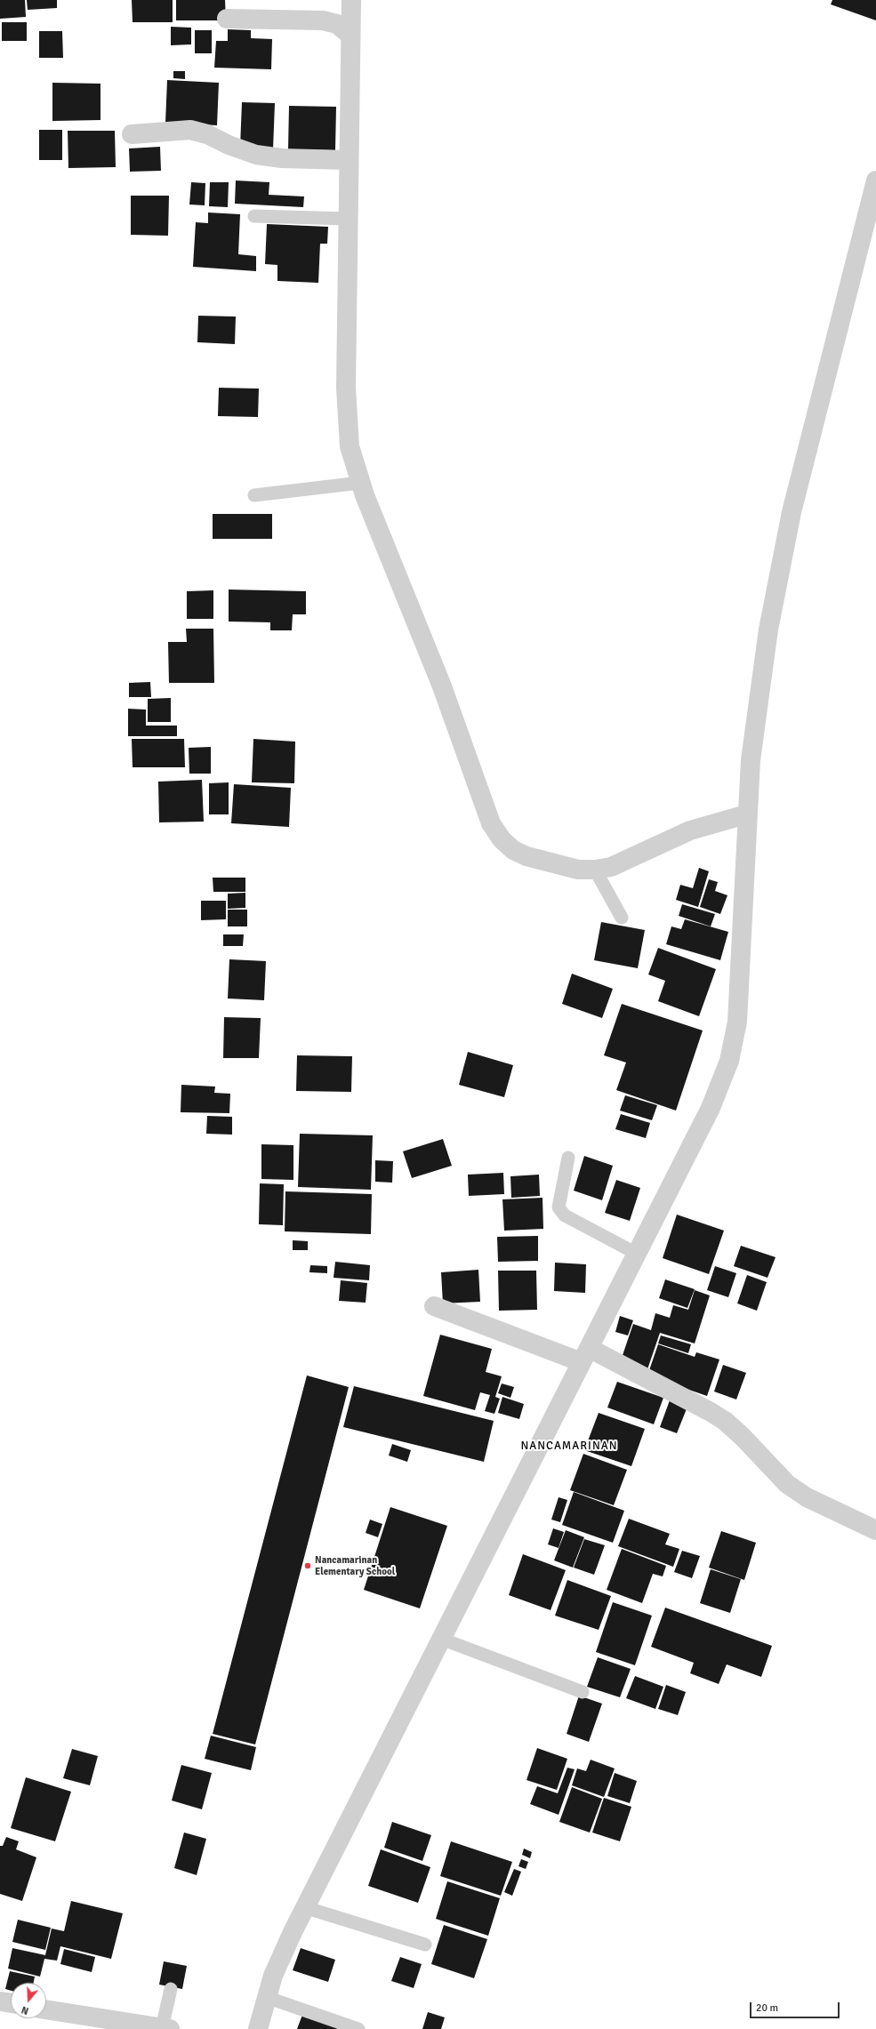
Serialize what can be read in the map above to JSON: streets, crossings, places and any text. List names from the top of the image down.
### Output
{
  "districts": ["NANCAMARINAN"],
  "places": ["Nancamarinan Elementary School"],
  "scale_bar": "20 m",
  "north": "bottom"
}
